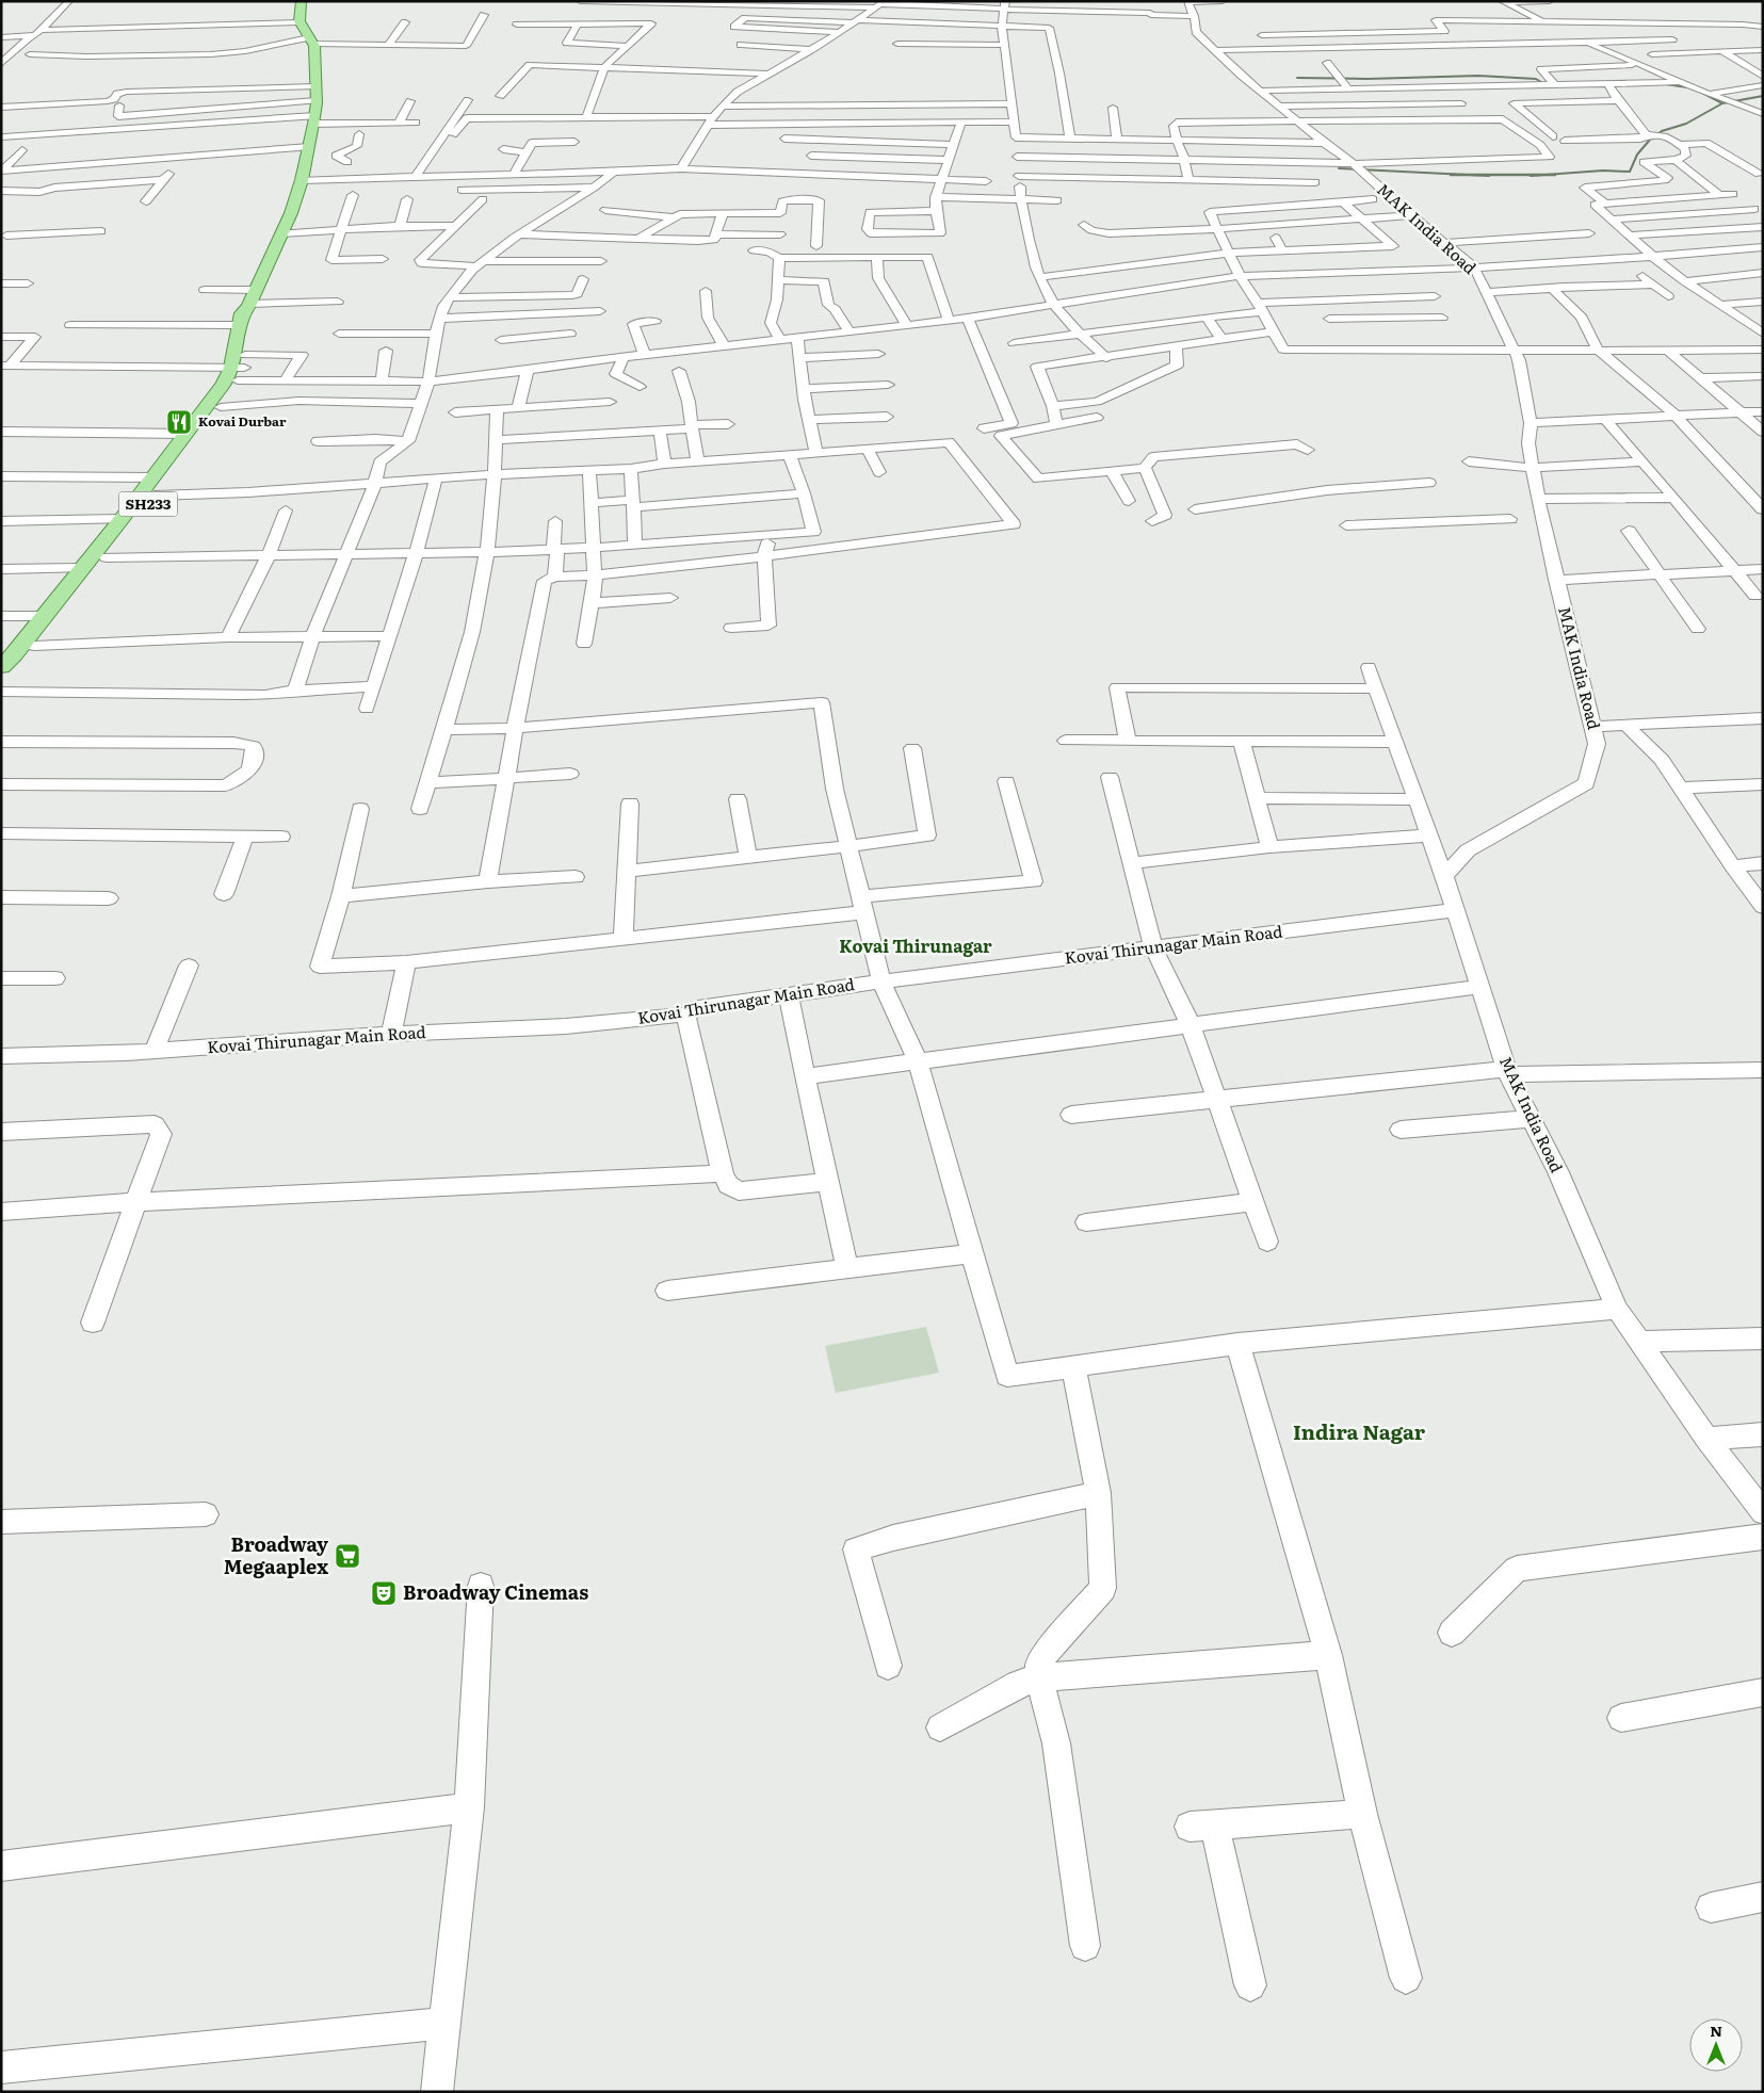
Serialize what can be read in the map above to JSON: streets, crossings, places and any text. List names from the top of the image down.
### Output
{
  "streets": {
    "main road": ["SH233"],
    "street": ["MAK India Road", "Kovai Thirunagar Main Road"]
  },
  "crossings": [
    ["MAK India Road", "Kovai Thirunagar Main Road"]
  ],
  "districts": ["Kovai Thirunagar", "Indira Nagar"],
  "places": {
    "restaurant": ["Kovai Durbar"],
    "supermarket": ["Broadway Megaaplex"],
    "theatre": ["Broadway Cinemas"]
  },
  "north": "top"
}
